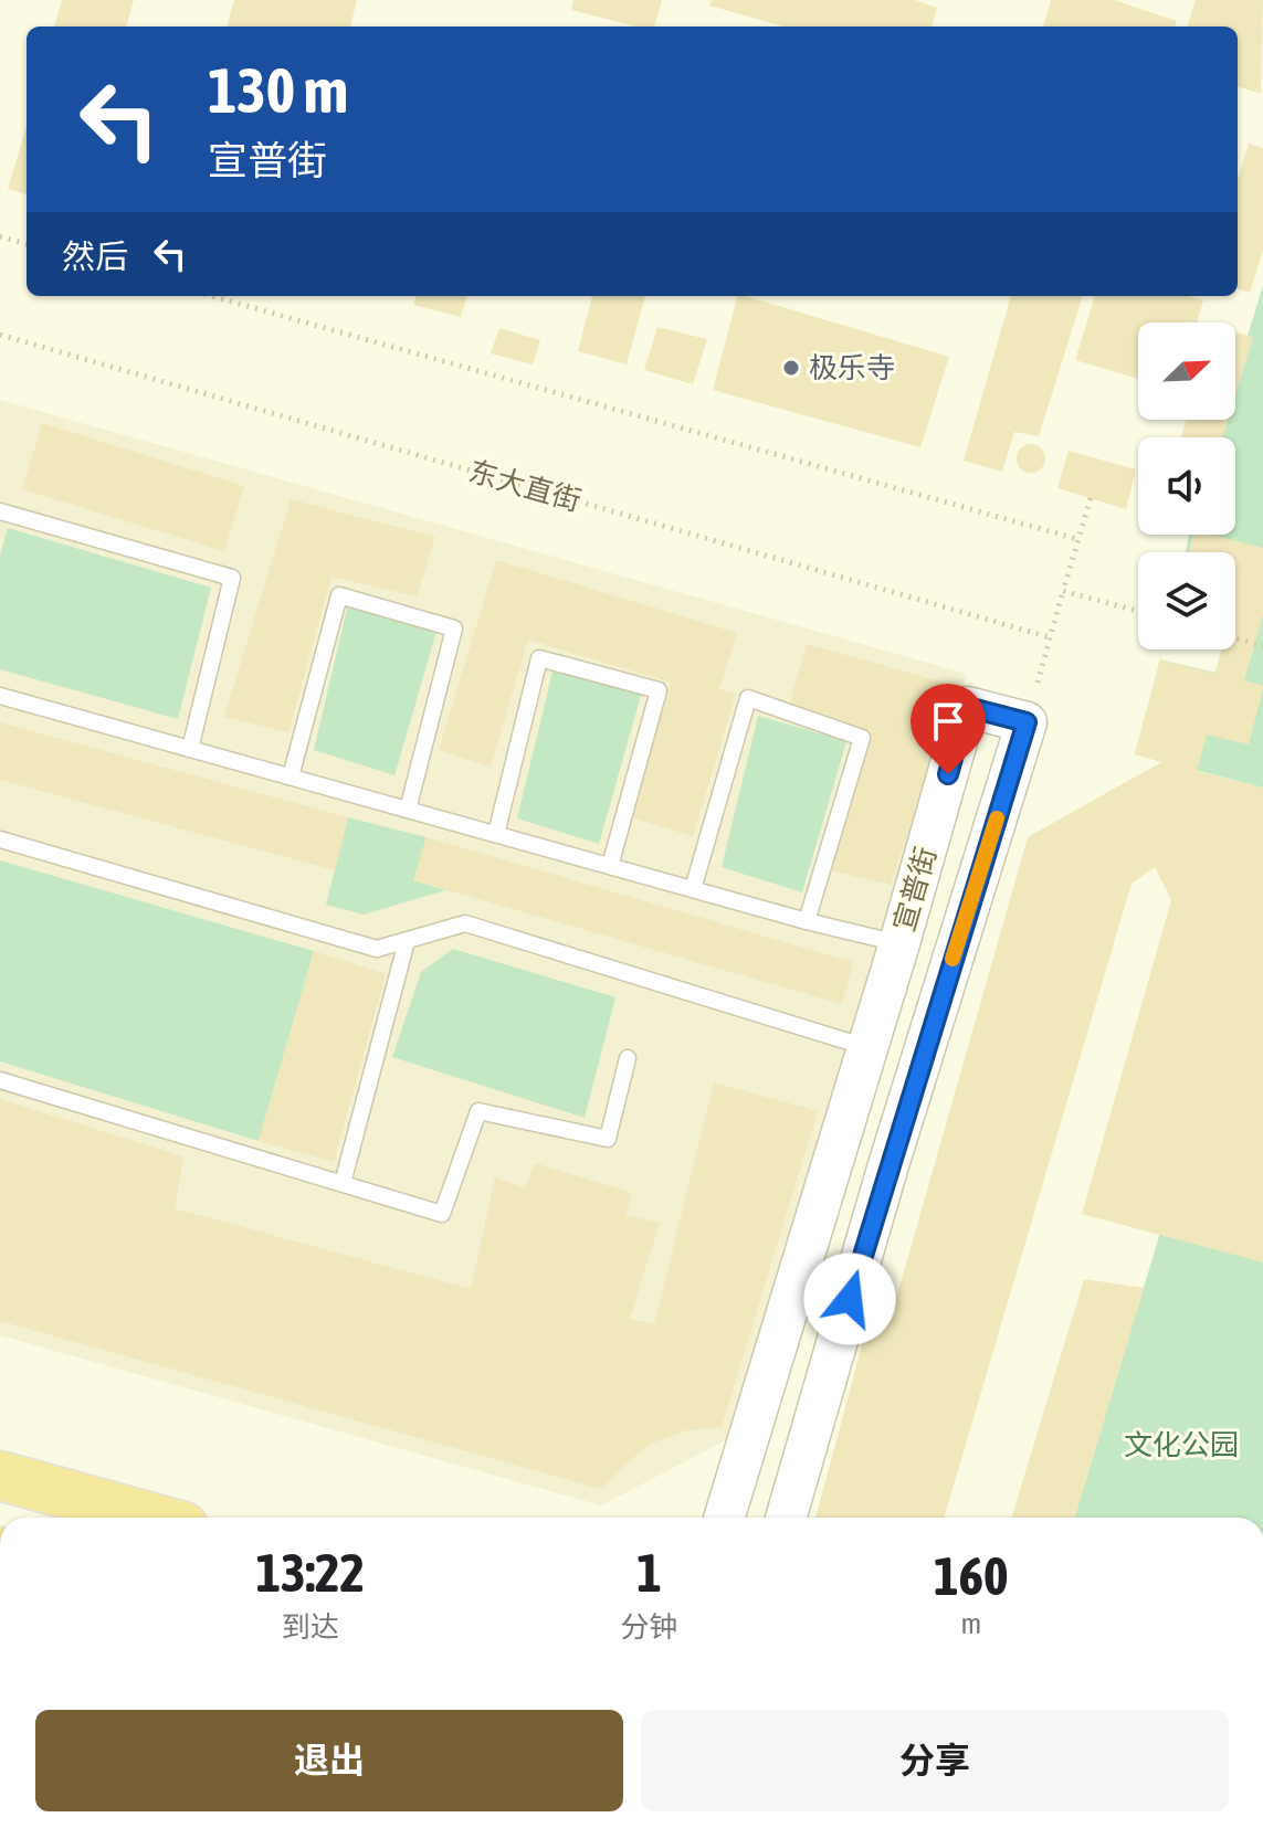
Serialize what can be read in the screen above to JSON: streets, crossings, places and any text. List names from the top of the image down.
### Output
{
  "streets": {
    "street": ["宣普街"],
    "path": ["东大直街"]
  },
  "parks": ["文化公园"],
  "places": ["极乐寺"],
  "north": "top right",
  "page": {
    "turn": ["130 m", "宣普街"],
    "then": "然后",
    "eta": [
      "13:22",
      "到达",
      "1",
      "分钟",
      "160",
      "m"
    ],
    "buttons": ["退出", "分享"]
  }
}
